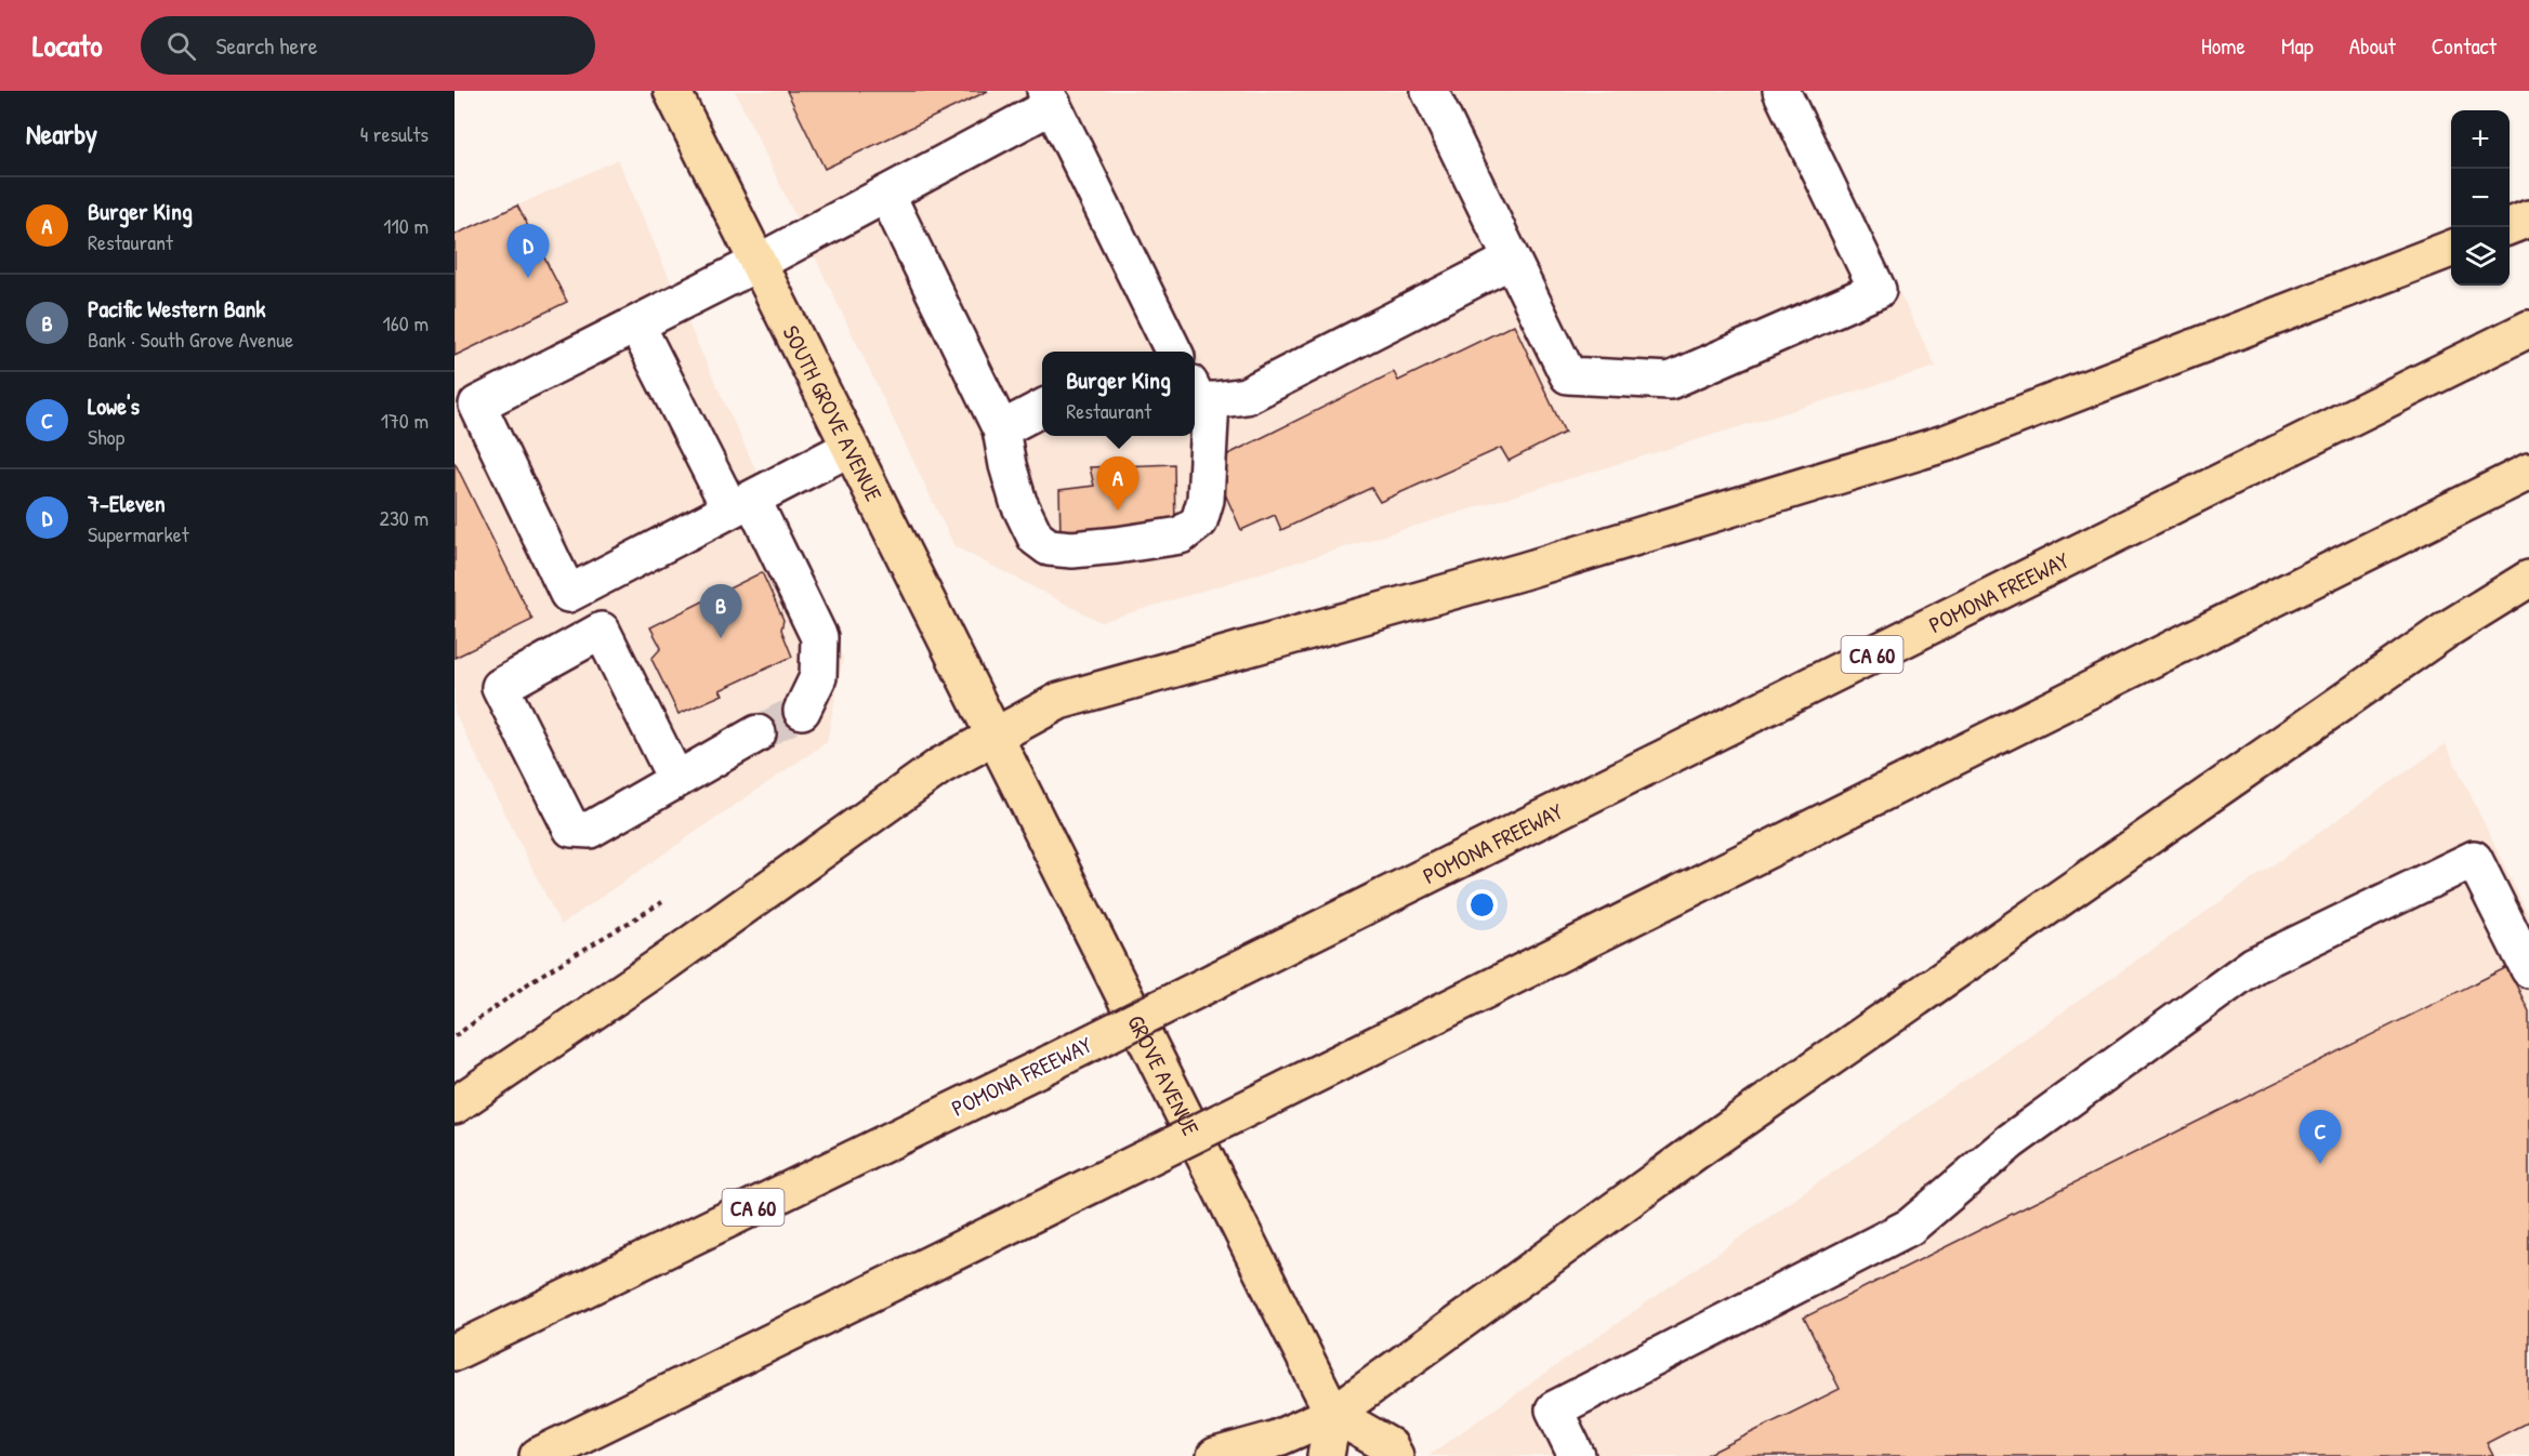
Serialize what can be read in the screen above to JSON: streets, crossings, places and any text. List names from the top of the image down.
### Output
{
  "streets": {
    "main road": [
      "SOUTH GROVE AVENUE",
      "POMONA FREEWAY",
      "CA 60",
      "GROVE AVENUE"
    ]
  },
  "crossings": [
    ["SOUTH GROVE AVENUE", "GROVE AVENUE"]
  ],
  "page": {
    "header": "Locato",
    "search": "Search here",
    "nav": [
      "Home",
      "Map",
      "About",
      "Contact"
    ],
    "heading": ["Nearby", "4 results"],
    "map_buttons": ["+", "−"],
    "list": [
      {
        "mark": "A",
        "name": "Burger King",
        "note": "Restaurant",
        "value": "110 m"
      },
      {
        "mark": "B",
        "name": "Pacific Western Bank",
        "note": "Bank · South Grove Avenue",
        "value": "160 m"
      },
      {
        "mark": "C",
        "name": "Lowe's",
        "note": "Shop",
        "value": "170 m"
      },
      {
        "mark": "D",
        "name": "7-Eleven",
        "note": "Supermarket",
        "value": "230 m"
      }
    ],
    "pins": [
      "D",
      "A",
      "B",
      "C"
    ],
    "popup": ["Burger King", "Restaurant"]
  }
}
